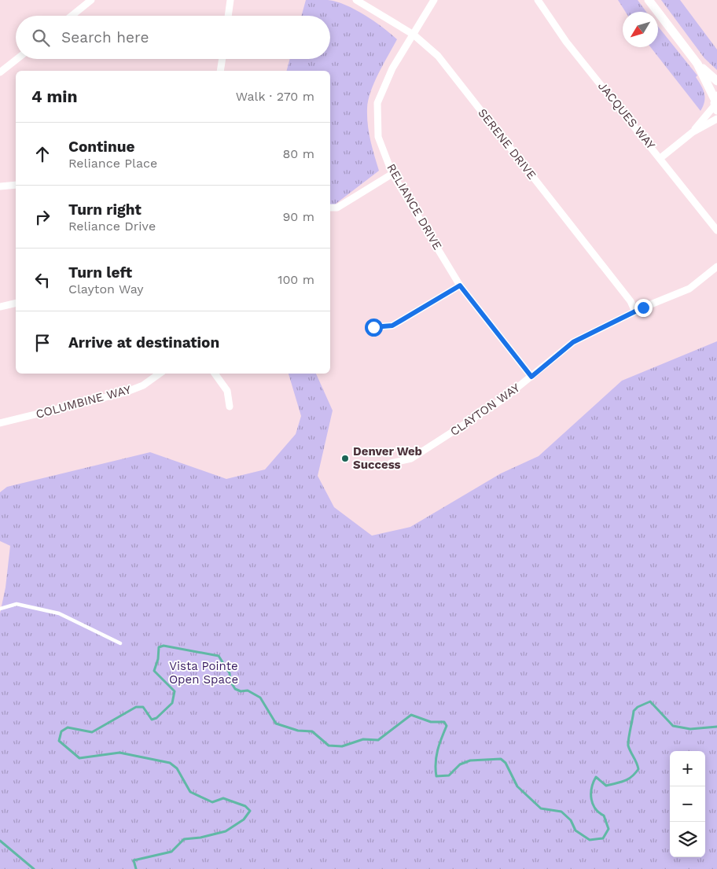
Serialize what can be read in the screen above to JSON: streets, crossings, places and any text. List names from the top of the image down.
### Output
{
  "streets": {
    "street": [
      "JACQUES WAY",
      "SERENE DRIVE",
      "RELIANCE DRIVE",
      "COLUMBINE WAY",
      "CLAYTON WAY"
    ]
  },
  "crossings": [
    ["SERENE DRIVE", "RELIANCE DRIVE"],
    ["SERENE DRIVE", "CLAYTON WAY"],
    ["RELIANCE DRIVE", "CLAYTON WAY"]
  ],
  "parks": ["Vista Pointe Open Space"],
  "places": ["Denver Web Success"],
  "north": "bottom left",
  "page": {
    "search": "Search here",
    "heading": ["4 min", "Walk · 270 m"],
    "list": [
      ["Continue", "Reliance Place", "80 m"],
      ["Turn right", "Reliance Drive", "90 m"],
      ["Turn left", "Clayton Way", "100 m"],
      "Arrive at destination"
    ],
    "map_buttons": ["+", "−"]
  }
}
